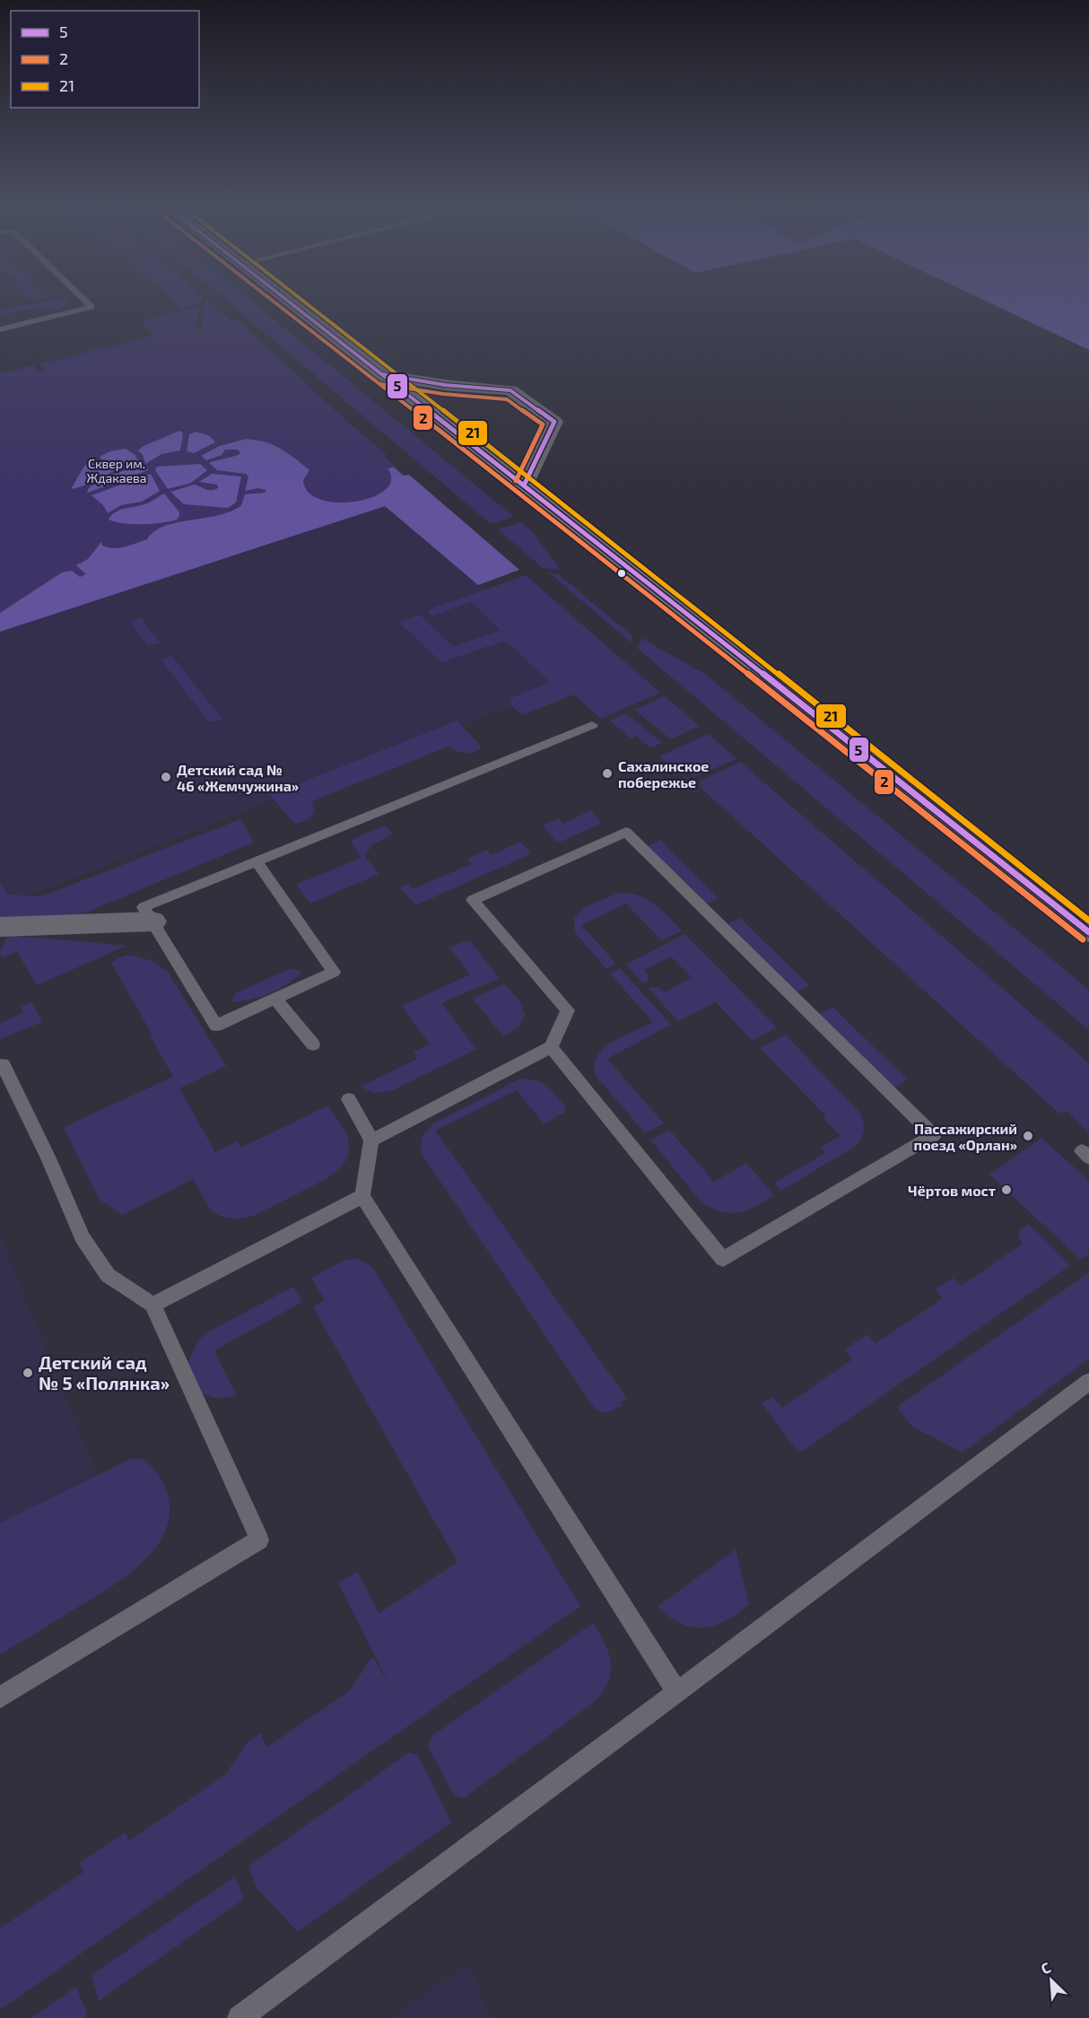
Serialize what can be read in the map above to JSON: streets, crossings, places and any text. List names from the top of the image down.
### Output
{
  "parks": ["Сквер им. Ждакаева"],
  "places": [
    "Сахалинское побережье",
    "Детский сад № 46 «Жемчужина»",
    "Пассажирский поезд «Орлан»",
    "Чёртов мост",
    "Детский сад № 5 «Полянка»"
  ],
  "lines": ["transit line 5", "transit line 2", "transit line 21"],
  "legend": ["5", "2", "21"],
  "north": "top left"
}
